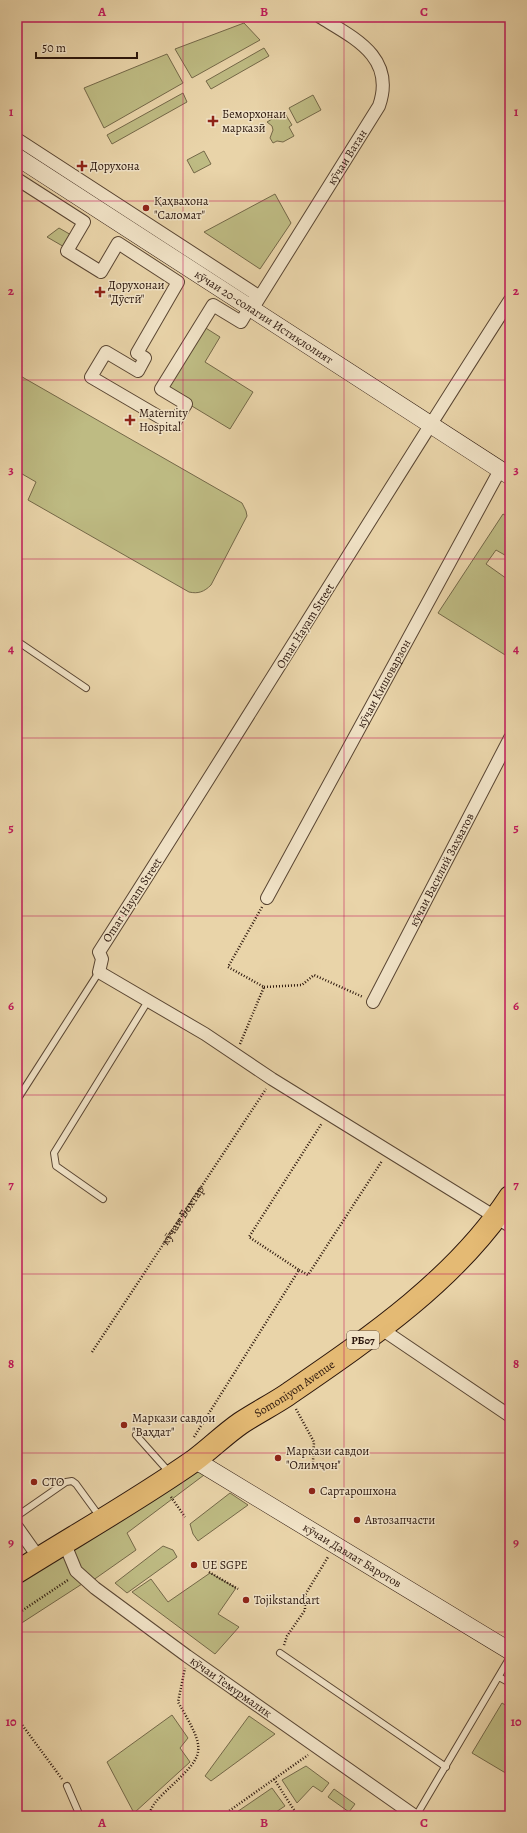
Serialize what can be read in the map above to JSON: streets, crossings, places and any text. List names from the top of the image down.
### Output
{
  "streets": {
    "highway": ["РБ07", "Somoniyon Avenue"],
    "street": [
      "кӯчаи Ватан",
      "кӯчаи 20-солагии Истиқлолият",
      "Omar Hayam Street",
      "кӯчаи Кишоварзон",
      "кӯчаи Василий Захватов",
      "кӯчаи Давлат Баротов",
      "кӯчаи Темурмалик"
    ],
    "path": ["кӯчаи Бохтар"]
  },
  "crossings": [
    ["кӯчаи Ватан", "кӯчаи 20-солагии Истиқлолият"],
    ["кӯчаи 20-солагии Истиқлолият", "Omar Hayam Street"],
    ["кӯчаи 20-солагии Истиқлолият", "кӯчаи Кишоварзон"],
    ["РБ07", "Somoniyon Avenue"],
    ["РБ07", "кӯчаи Давлат Баротов"],
    ["РБ07", "кӯчаи Темурмалик"],
    ["Somoniyon Avenue", "кӯчаи Давлат Баротов"]
  ],
  "places": {
    "health": [
      "Беморхонаи марказӣ",
      "Дорухона",
      "Дорухонаи \"Дӯстӣ\"",
      "Maternity Hospital"
    ],
    "other": [
      "Қаҳвахона \"Саломат\"",
      "Маркази савдои \"Ваҳдат\"",
      "Маркази савдои \"Олимҷон\"",
      "СТО",
      "Сартарошхона",
      "Автозапчасти",
      "UE SGPE",
      "Tojikstandart"
    ]
  },
  "scale_bar": "50 m",
  "grid": {
    "columns": ["A", "B", "C"],
    "rows": [
      "1",
      "2",
      "3",
      "4",
      "5",
      "6",
      "7",
      "8",
      "9",
      "10"
    ]
  }
}
